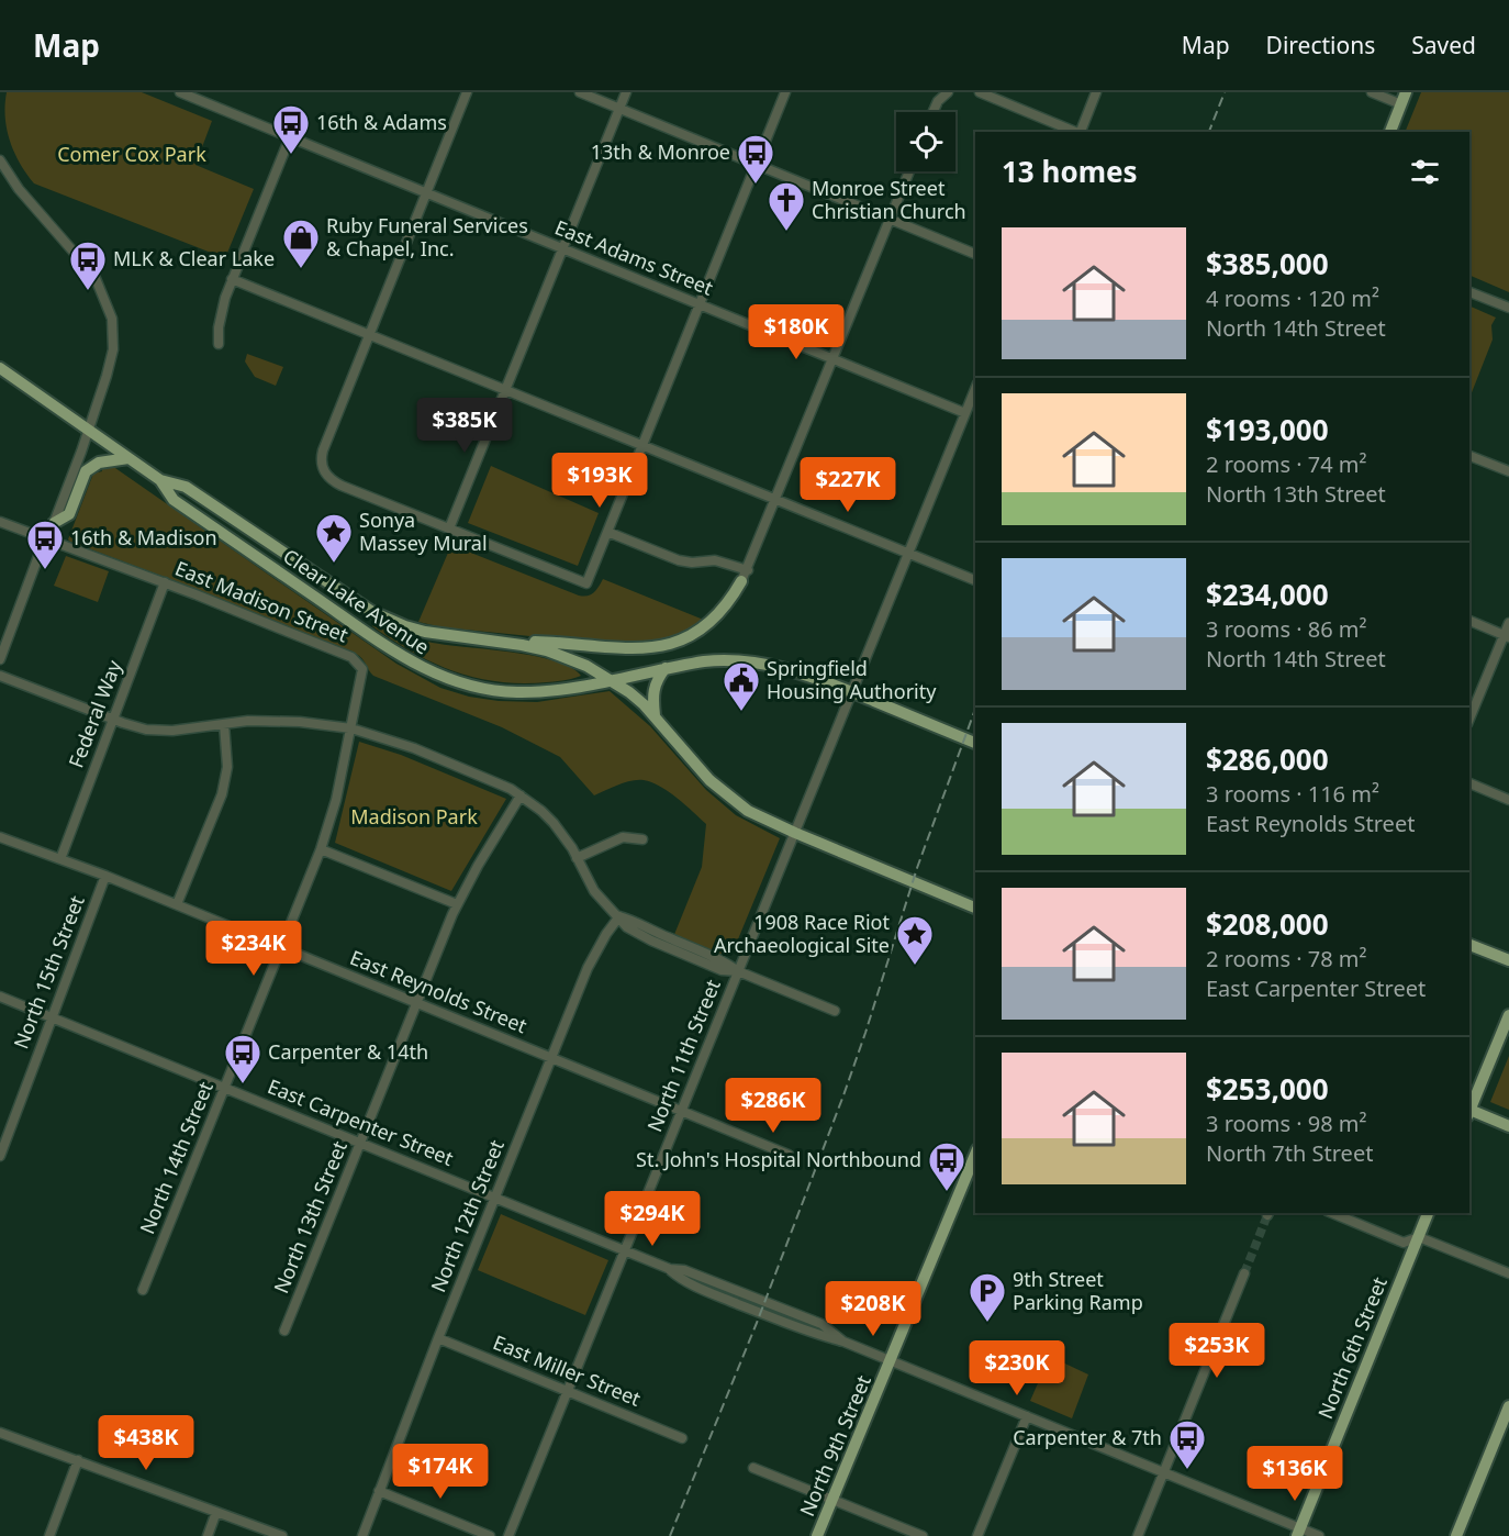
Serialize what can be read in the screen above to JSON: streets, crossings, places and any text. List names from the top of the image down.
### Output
{
  "streets": {
    "main road": ["Clear Lake Avenue", "North 6th Street", "North 9th Street"],
    "street": [
      "East Adams Street",
      "East Madison Street",
      "Federal Way",
      "North 15th Street",
      "East Reynolds Street",
      "North 11th Street",
      "East Carpenter Street",
      "North 14th Street",
      "North 12th Street",
      "North 13th Street",
      "East Miller Street"
    ]
  },
  "crossings": [
    ["East Adams Street", "North 11th Street"],
    ["East Madison Street", "Federal Way"],
    ["East Madison Street", "North 14th Street"],
    ["Federal Way", "East Reynolds Street"],
    ["North 15th Street", "East Reynolds Street"],
    ["North 15th Street", "East Carpenter Street"],
    ["East Reynolds Street", "North 11th Street"],
    ["East Reynolds Street", "North 14th Street"],
    ["East Reynolds Street", "North 12th Street"],
    ["East Reynolds Street", "North 13th Street"],
    ["North 11th Street", "East Carpenter Street"],
    ["North 11th Street", "East Miller Street"],
    ["East Carpenter Street", "North 14th Street"],
    ["East Carpenter Street", "North 12th Street"],
    ["East Carpenter Street", "North 13th Street"],
    ["East Carpenter Street", "North 6th Street"],
    ["East Carpenter Street", "North 9th Street"],
    ["North 12th Street", "East Miller Street"]
  ],
  "parks": ["Comer Cox Park", "Madison Park"],
  "places": {
    "bus stop": [
      "16th & Adams",
      "13th & Monroe",
      "MLK & Clear Lake",
      "16th & Madison",
      "Carpenter & 14th",
      "St. John's Hospital Northbound",
      "Carpenter & 7th"
    ],
    "church": ["Monroe Street Christian Church"],
    "shop": ["Ruby Funeral Services & Chapel, Inc."],
    "place": ["Sonya Massey Mural", "1908 Race Riot Archaeological Site"],
    "public building": ["Springfield Housing Authority"],
    "parking": ["9th Street Parking Ramp"]
  },
  "page": {
    "header": "Map",
    "nav": ["Map", "Directions", "Saved"],
    "heading": "13 homes",
    "list": [
      {
        "name": "$385,000",
        "note": "4 rooms · 120 m² · North 14th Street"
      },
      {
        "name": "$193,000",
        "note": "2 rooms · 74 m² · North 13th Street"
      },
      {
        "name": "$234,000",
        "note": "3 rooms · 86 m² · North 14th Street"
      },
      {
        "name": "$286,000",
        "note": "3 rooms · 116 m² · East Reynolds Street"
      },
      {
        "name": "$208,000",
        "note": "2 rooms · 78 m² · East Carpenter Street"
      },
      {
        "name": "$253,000",
        "note": "3 rooms · 98 m² · North 7th Street"
      }
    ],
    "price": [
      "$180K",
      "$385K",
      "$193K",
      "$227K",
      "$234K",
      "$286K",
      "$294K",
      "$208K",
      "$253K",
      "$230K",
      "$438K",
      "$174K",
      "$136K"
    ]
  }
}
